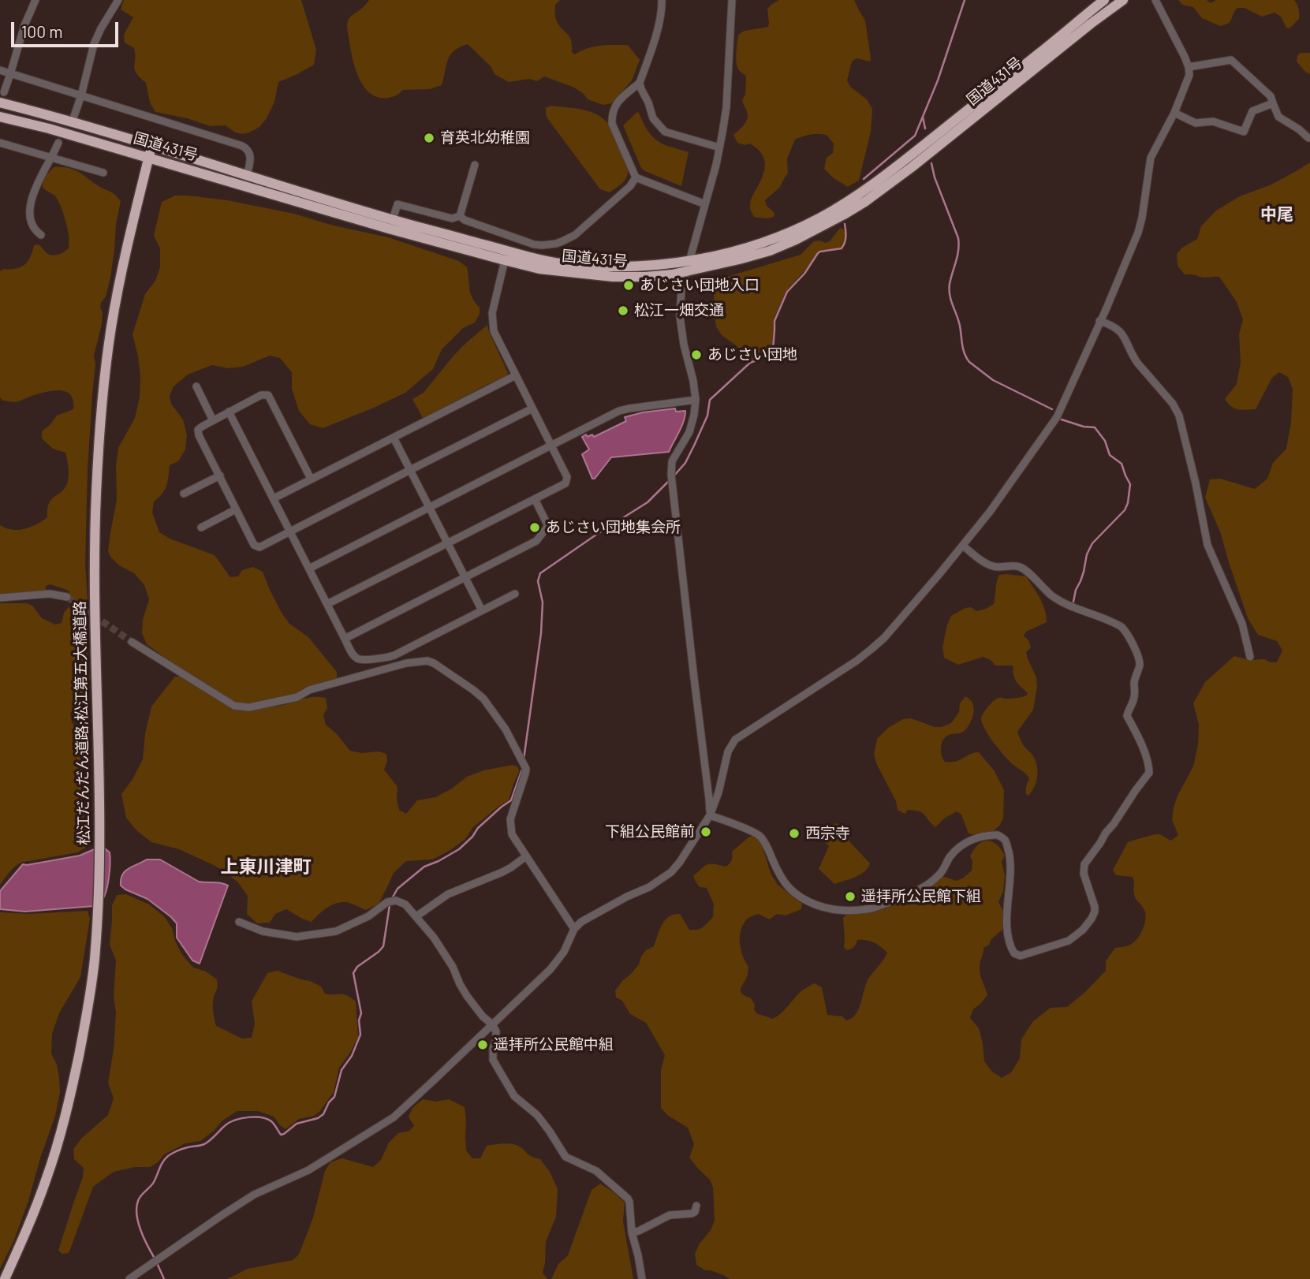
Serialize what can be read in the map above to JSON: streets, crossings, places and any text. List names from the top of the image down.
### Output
{
  "streets": {
    "highway": ["国道431号", "松江だんだん道路;松江第五大橋道路"]
  },
  "crossings": [
    ["国道431号", "松江だんだん道路;松江第五大橋道路"]
  ],
  "districts": ["中尾", "上東川津町"],
  "places": [
    "育英北幼稚園",
    "あじさい団地入口",
    "松江一畑交通",
    "あじさい団地",
    "あじさい団地集会所",
    "下組公民館前",
    "西宗寺",
    "遥拝所公民館下組",
    "遥拝所公民館中組"
  ],
  "scale_bar": "100 m"
}
